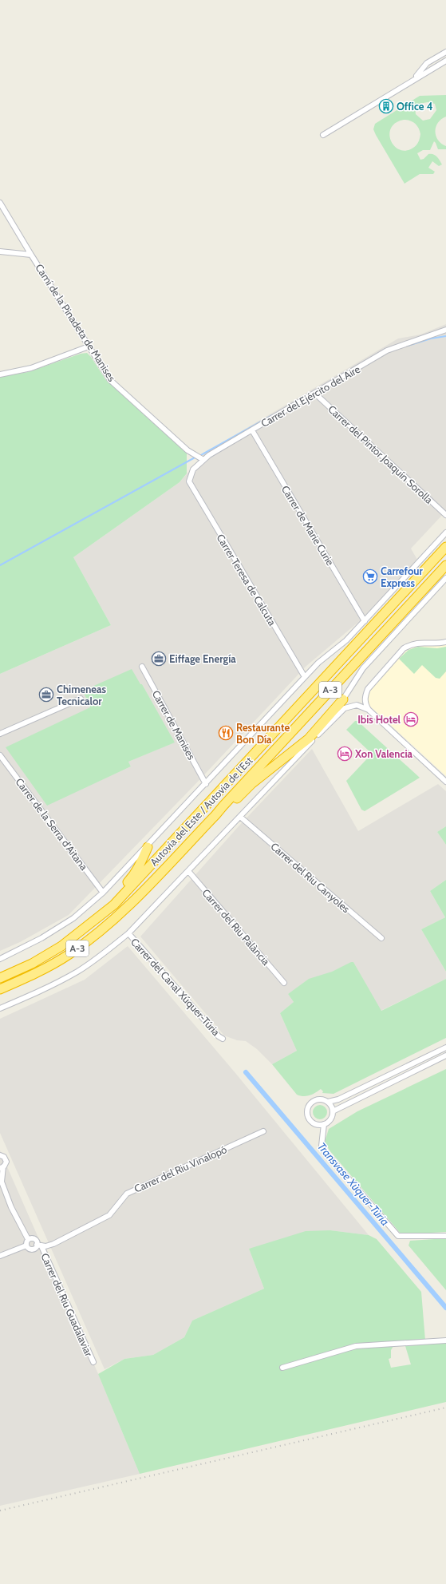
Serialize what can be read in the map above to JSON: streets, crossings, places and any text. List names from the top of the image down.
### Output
{
  "streets": {
    "highway": ["A-3", "Autovía del Este / Autovia de l'Est"],
    "street": [
      "Camí de la Pinadeta de Manises",
      "Carrer del Ejército del Aire",
      "Carrer del Pintor Joaquín Sorolla",
      "Carrer de Marie Curie",
      "Carrer Teresa de Calcuta",
      "Carrer de Manises",
      "Carrer de la Serra d'Aitana",
      "Carrer del Riu Canyoles",
      "Carrer del Riu Palància",
      "Carrer del Canal Xúquer-Túria",
      "Carrer del Riu Vinalopó",
      "Carrer del Riu Guadalaviar"
    ]
  },
  "crossings": [
    ["Camí de la Pinadeta de Manises", "Carrer del Ejército del Aire"],
    ["Carrer del Ejército del Aire", "Carrer del Pintor Joaquín Sorolla"],
    ["Carrer del Ejército del Aire", "Carrer de Marie Curie"],
    ["Carrer del Ejército del Aire", "Carrer Teresa de Calcuta"],
    ["Carrer del Riu Vinalopó", "Carrer del Riu Guadalaviar"]
  ],
  "water": ["Transvase Xùquer-Tùria"],
  "places": {
    "building": ["Office 4"],
    "supermarket": ["Carrefour Express"],
    "office": ["Eiffage Energía", "Chimeneas Tecnicalor"],
    "hotel": ["Ibis Hotel", "Xon Valencia"],
    "restaurant": ["Restaurante Bon Día"]
  }
}
